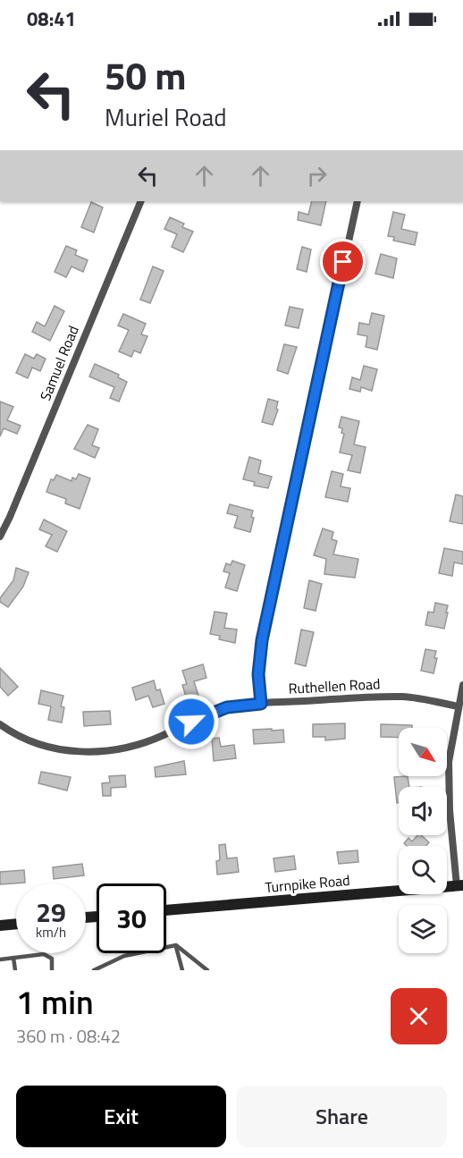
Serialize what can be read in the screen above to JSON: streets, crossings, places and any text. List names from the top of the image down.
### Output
{
  "streets": {
    "main road": ["Turnpike Road"],
    "street": ["Samuel Road", "Ruthellen Road"]
  },
  "north": "bottom right",
  "page": {
    "status": "08:41",
    "turn": ["50 m", "Muriel Road"],
    "speed": "29 km/h",
    "limit": "30",
    "heading": ["1 min", "360 m · 08:42"],
    "buttons": ["Exit", "Share"]
  }
}
